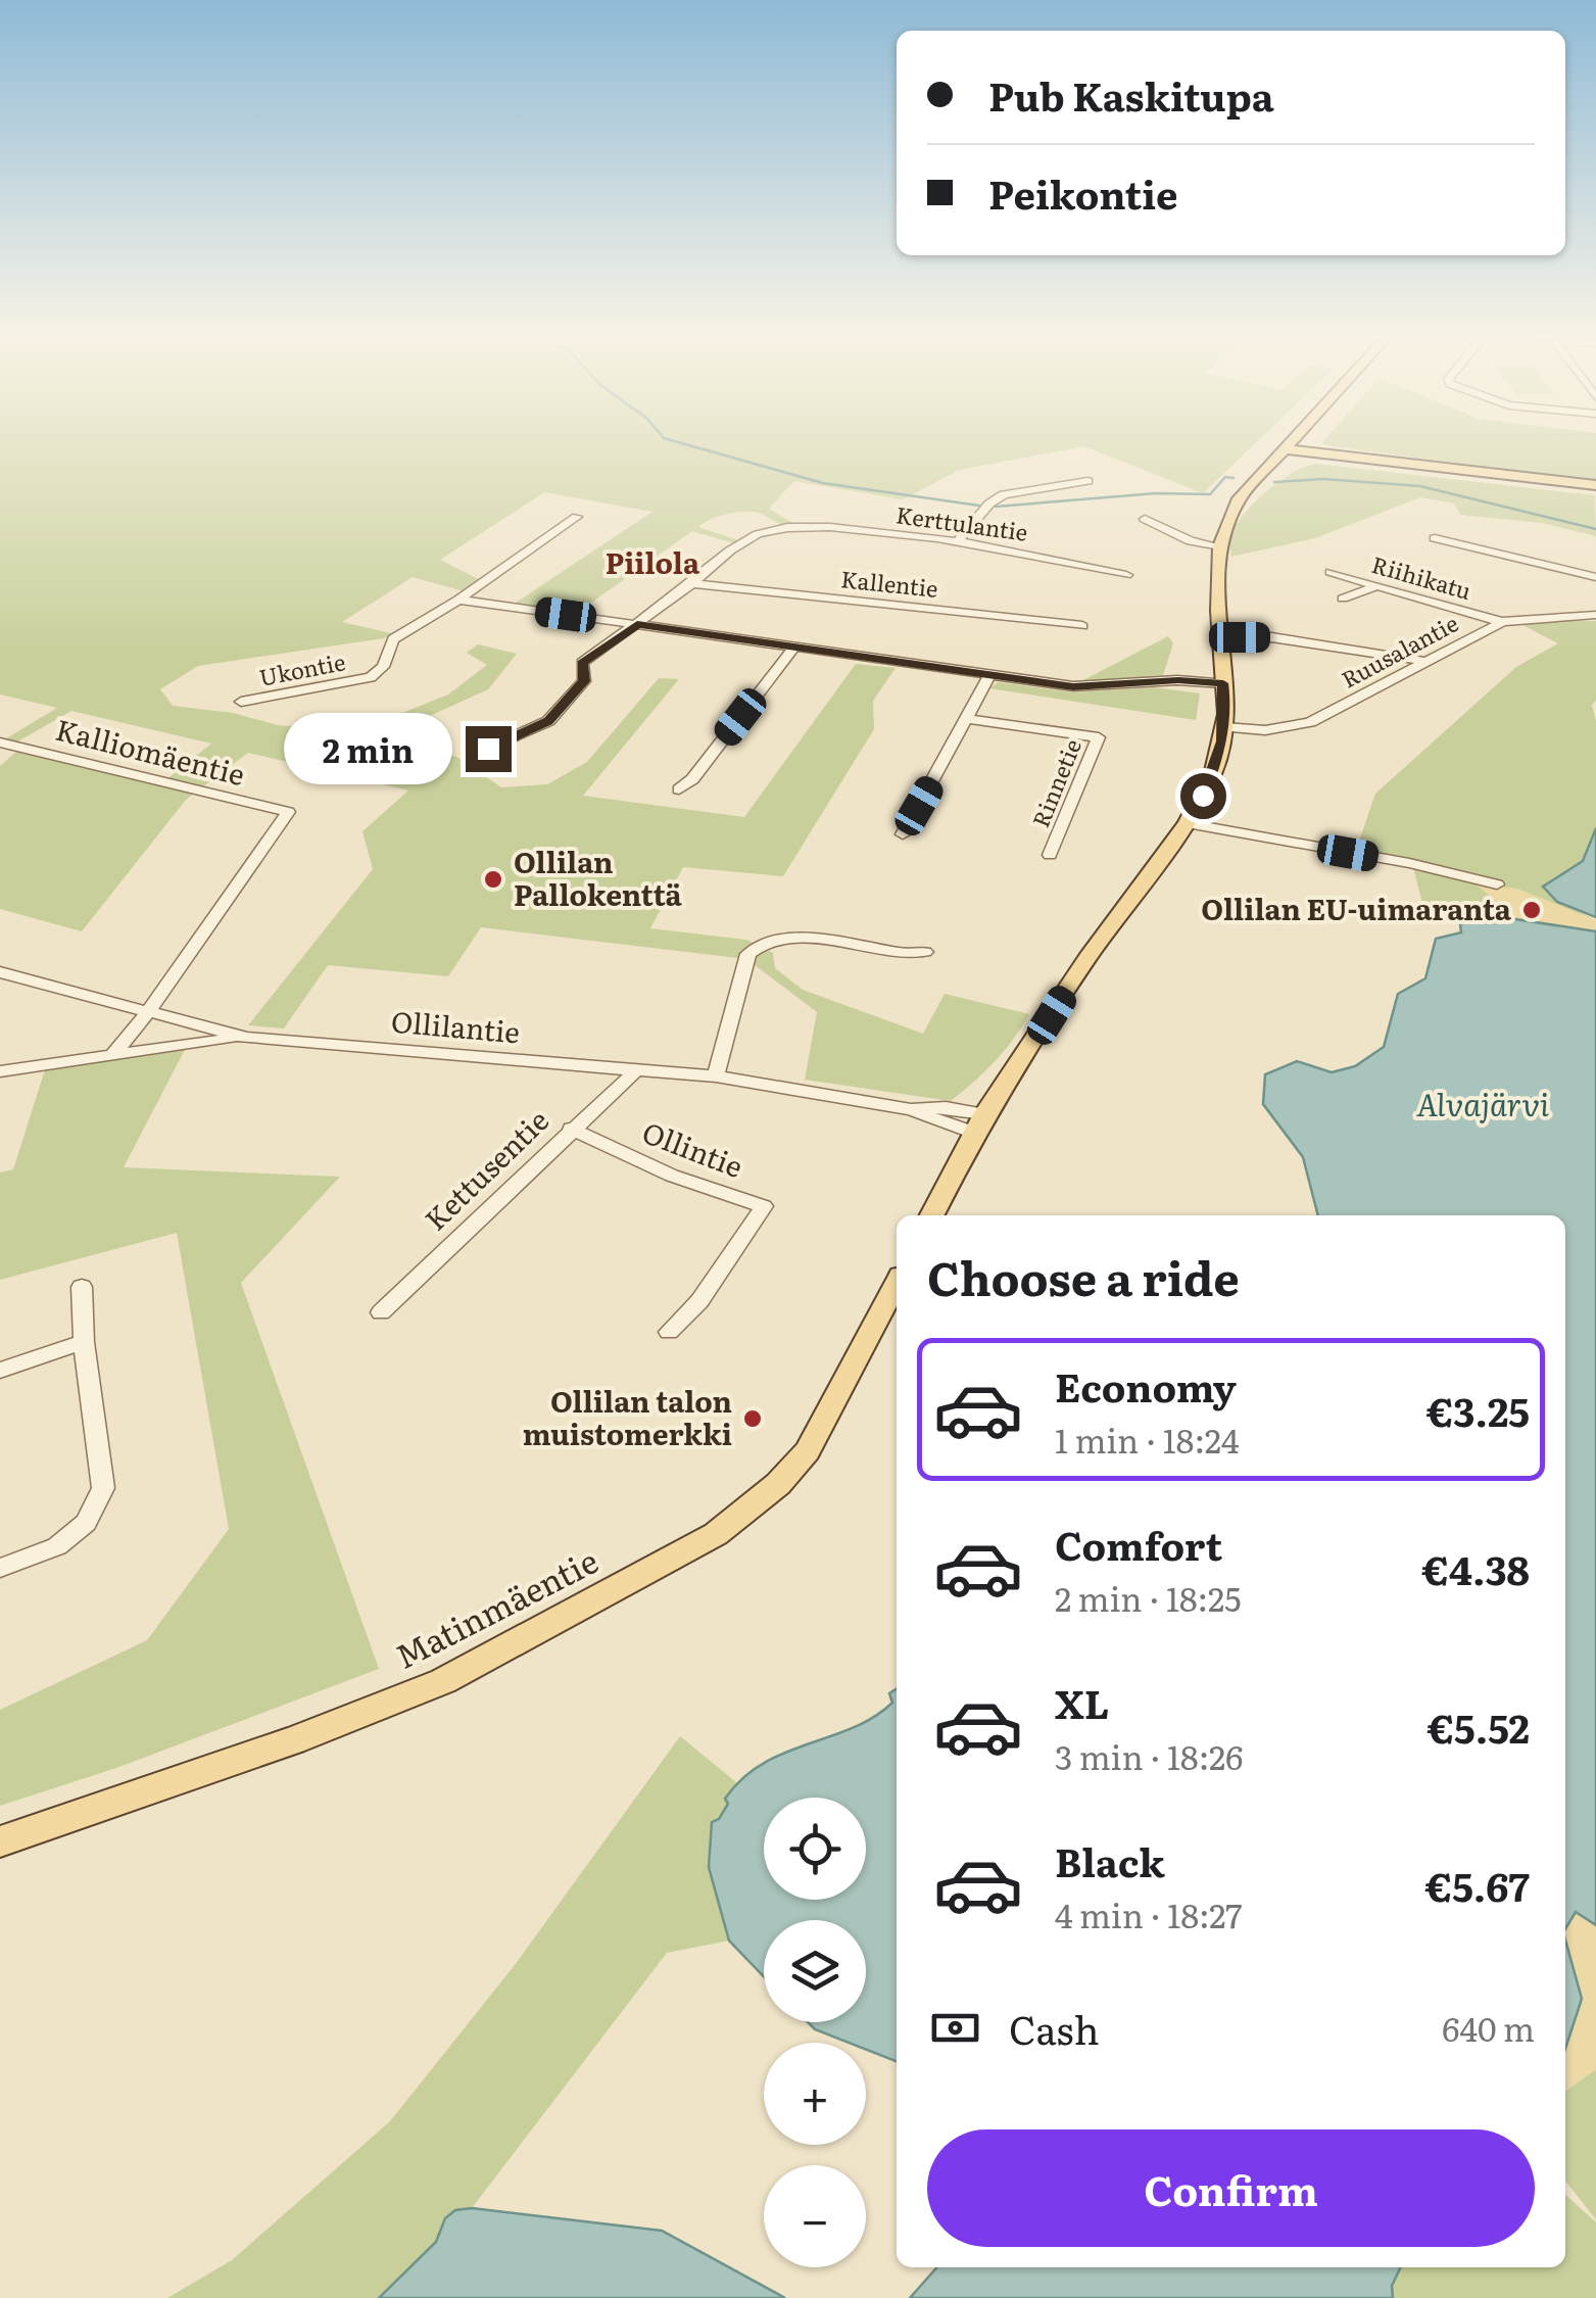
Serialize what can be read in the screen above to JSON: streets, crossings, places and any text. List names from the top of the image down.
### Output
{
  "streets": {
    "main road": ["Matinmäentie"],
    "street": [
      "Kerttulantie",
      "Riihikatu",
      "Kallentie",
      "Ruusalantie",
      "Ukontie",
      "Kalliomäentie",
      "Rinnetie",
      "Ollilantie",
      "Ollintie",
      "Kettusentie"
    ]
  },
  "crossings": [
    ["Kerttulantie", "Kallentie"],
    ["Riihikatu", "Ruusalantie"],
    ["Kalliomäentie", "Ollilantie"],
    ["Ollilantie", "Kettusentie"],
    ["Ollintie", "Kettusentie"]
  ],
  "districts": ["Piilola"],
  "water": ["Alvajärvi"],
  "places": ["Ollilan Pallokenttä", "Ollilan EU-uimaranta", "Ollilan talon muistomerkki"],
  "page": {
    "banner": ["Pub Kaskitupa", "Peikontie"],
    "bubble": "2 min",
    "heading": "Choose a ride",
    "list": [
      {
        "name": "Economy",
        "note": "1 min · 18:24",
        "value": "€3.25"
      },
      {
        "name": "Comfort",
        "note": "2 min · 18:25",
        "value": "€4.38"
      },
      {
        "name": "XL",
        "note": "3 min · 18:26",
        "value": "€5.52"
      },
      {
        "name": "Black",
        "note": "4 min · 18:27",
        "value": "€5.67"
      }
    ],
    "map_buttons": ["+", "−"],
    "pay": ["Cash", "640 m"],
    "buttons": "Confirm"
  }
}
